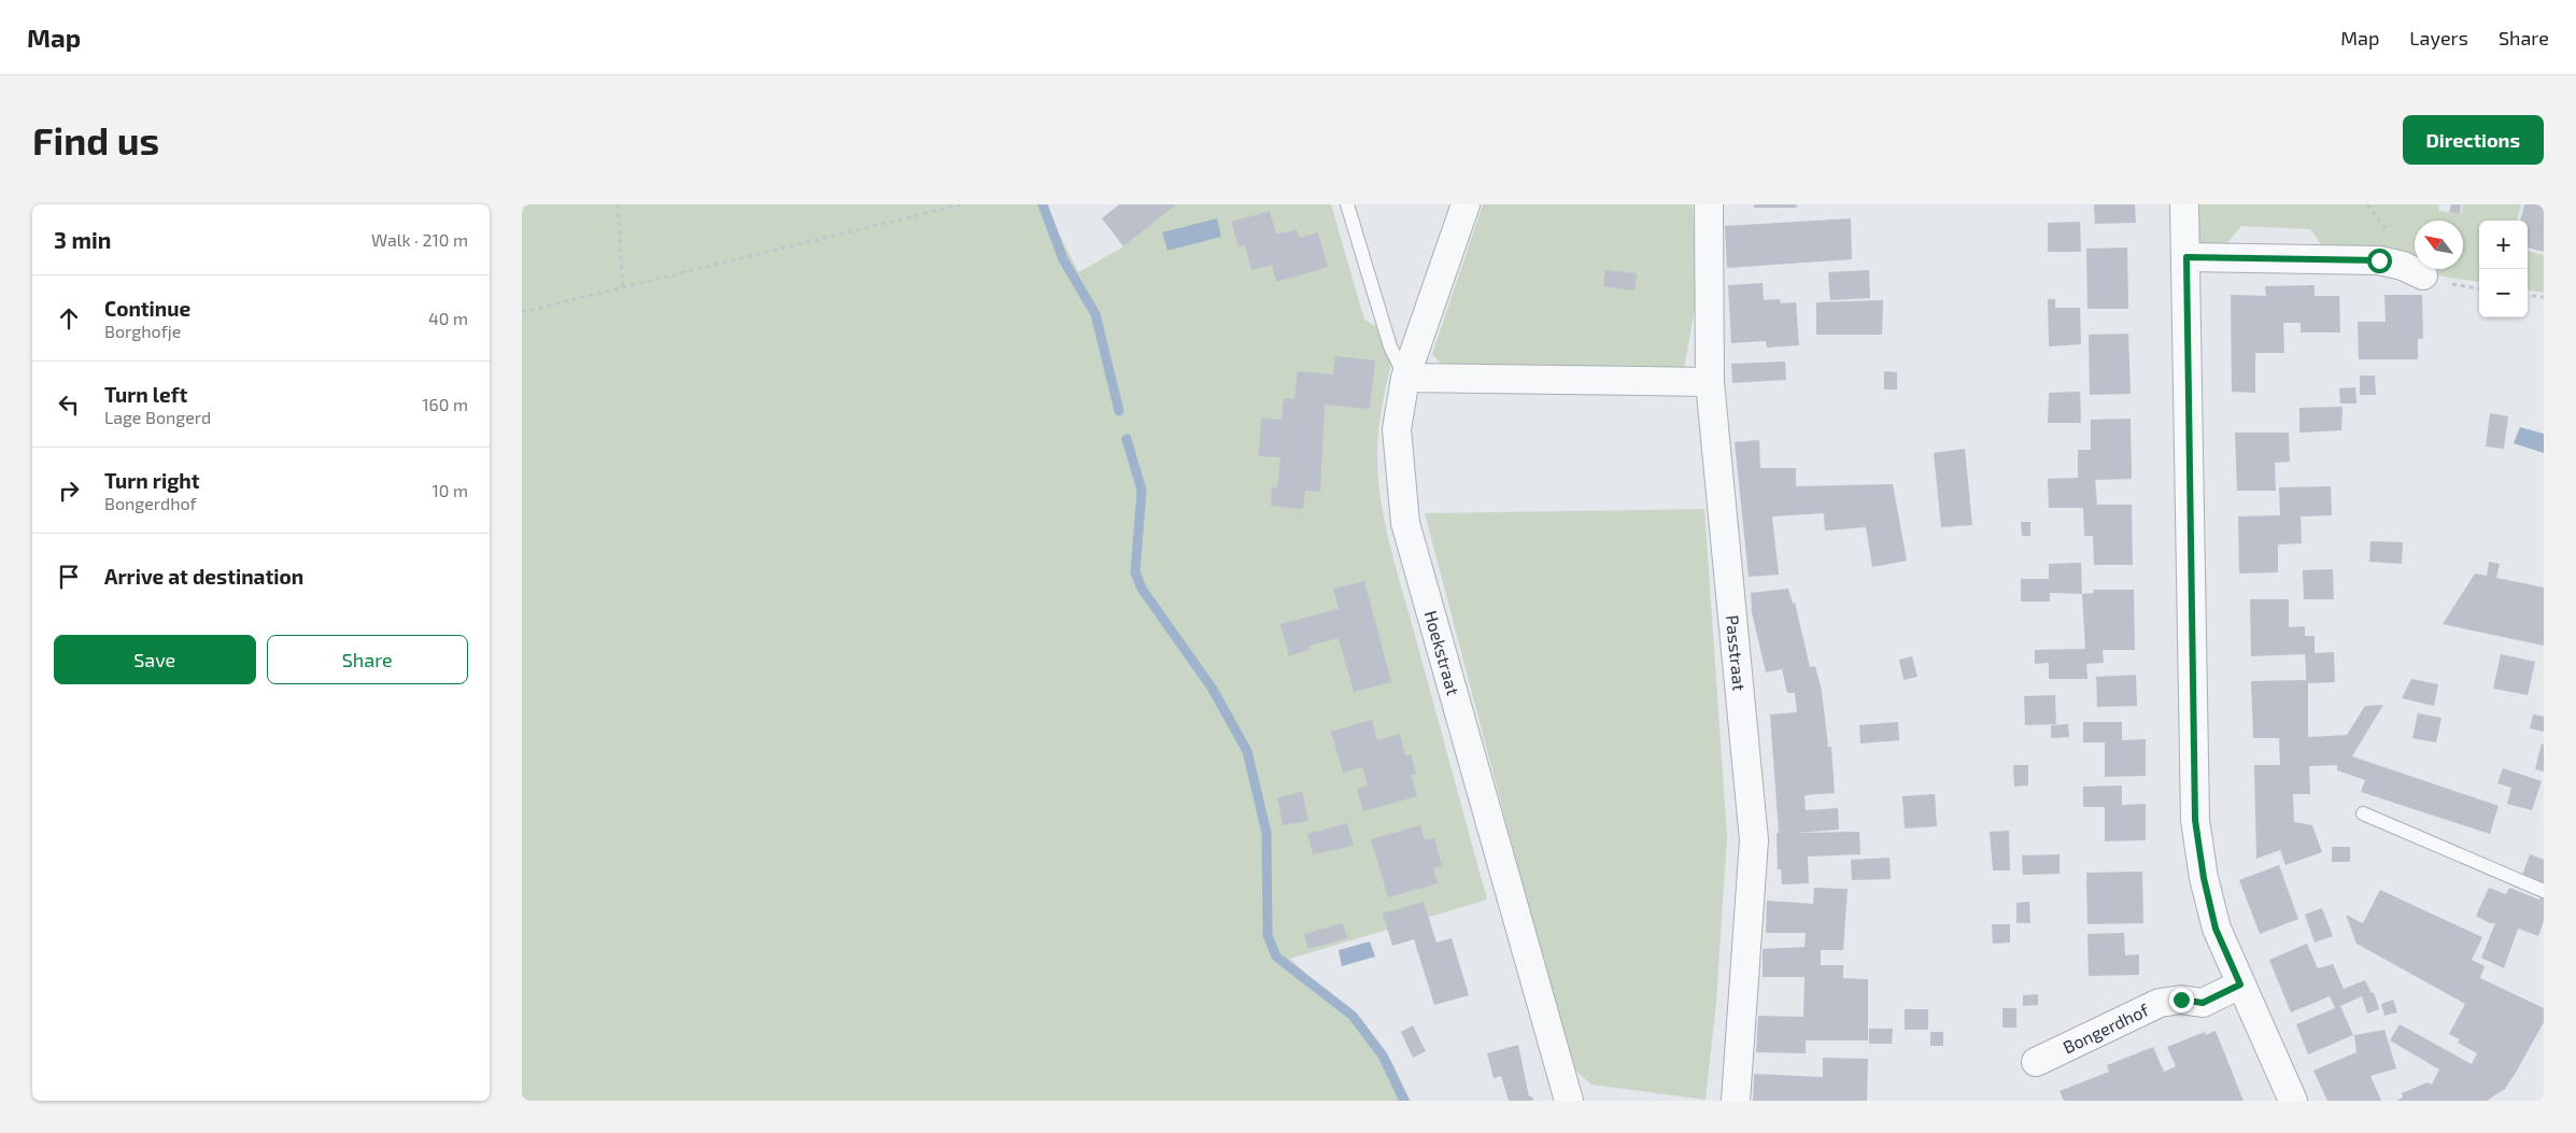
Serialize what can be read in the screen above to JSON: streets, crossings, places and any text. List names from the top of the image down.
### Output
{
  "streets": {
    "street": ["Hoekstraat", "Passtraat", "Bongerdhof"]
  },
  "north": "top left",
  "page": {
    "header": "Map",
    "nav": ["Map", "Layers", "Share"],
    "buttons": [
      "Directions",
      ["Save", "Share"]
    ],
    "title": "Find us",
    "heading": ["3 min", "Walk · 210 m"],
    "map_buttons": ["+", "−"],
    "list": [
      ["Continue", "Borghofje", "40 m"],
      ["Turn left", "Lage Bongerd", "160 m"],
      ["Turn right", "Bongerdhof", "10 m"],
      "Arrive at destination"
    ]
  }
}
